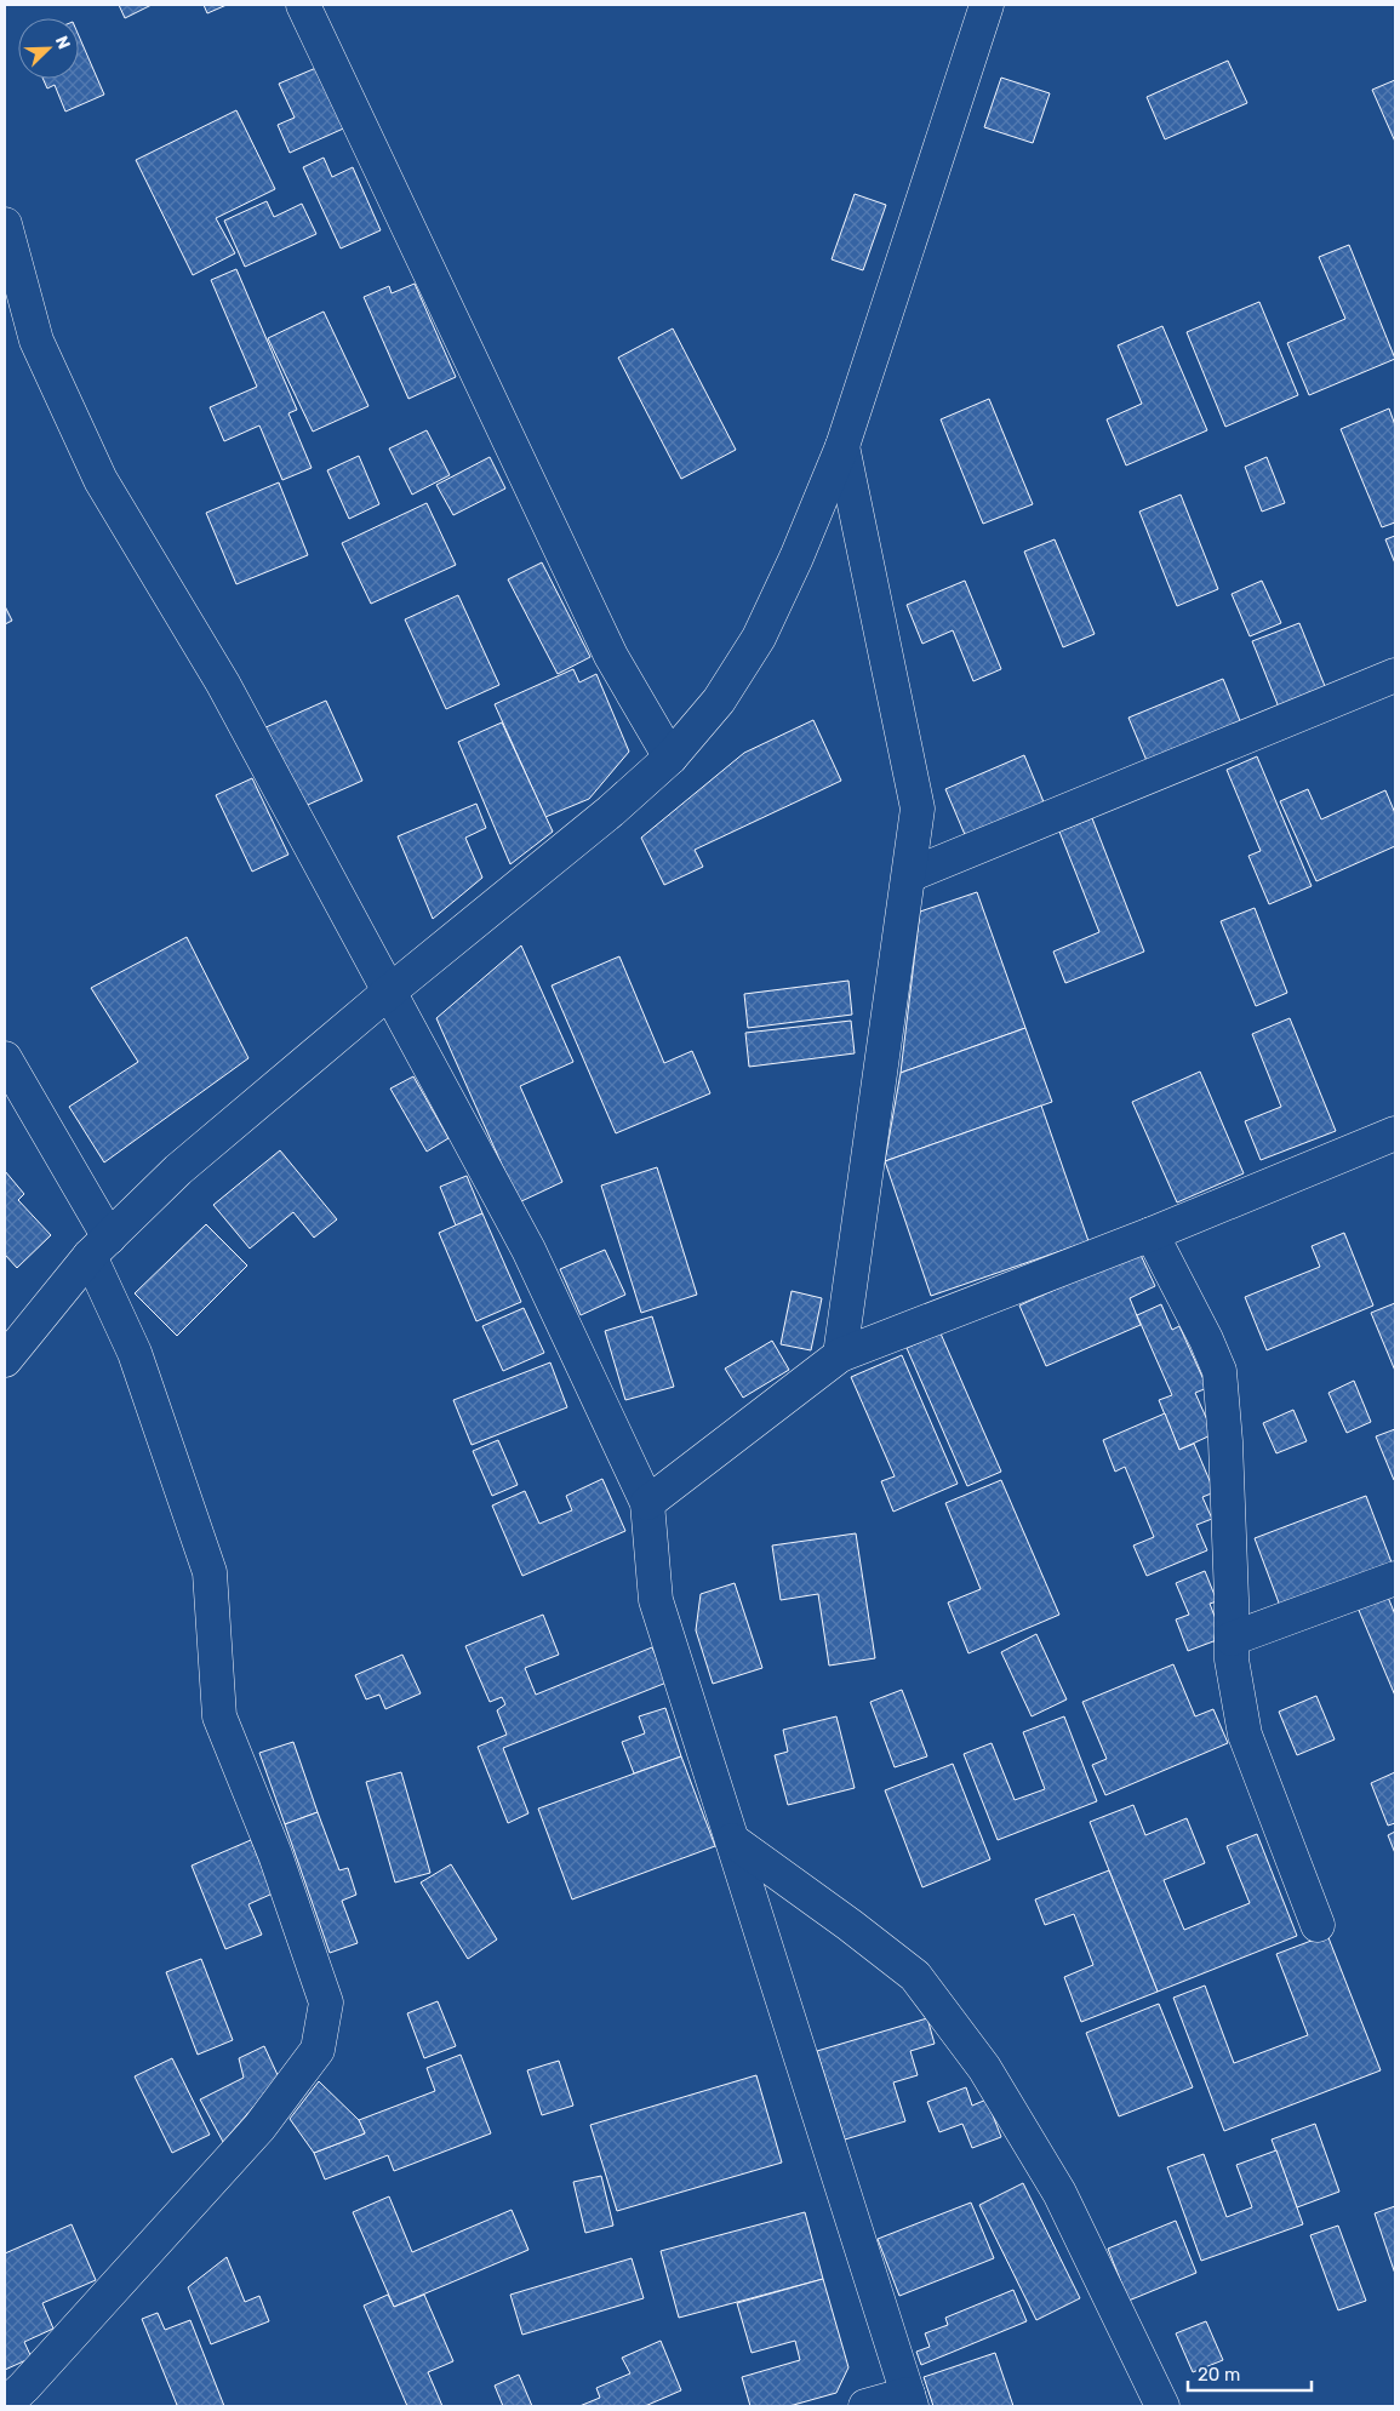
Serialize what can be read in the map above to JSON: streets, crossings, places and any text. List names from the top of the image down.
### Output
{
  "scale_bar": "20 m",
  "north": "top right"
}
